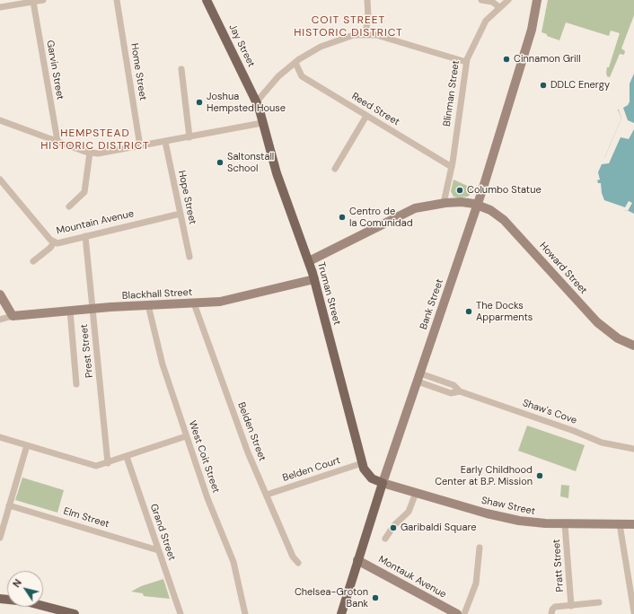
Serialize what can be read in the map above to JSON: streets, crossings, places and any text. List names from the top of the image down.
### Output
{
  "streets": {
    "main road": ["Jay Street", "Truman Street", "Bank Street"],
    "street": [
      "Garvin Street",
      "Home Street",
      "Blinman Street",
      "Reed Street",
      "Hope Street",
      "Mountain Avenue",
      "Howard Street",
      "Blackhall Street",
      "Prest Street",
      "Shaw's Cove",
      "Belden Street",
      "West Coit Street",
      "Belden Court",
      "Shaw Street",
      "Elm Street",
      "Grand Street",
      "Pratt Street",
      "Montauk Avenue"
    ]
  },
  "crossings": [
    ["Jay Street", "Truman Street"],
    ["Blinman Street", "Reed Street"],
    ["Hope Street", "Mountain Avenue"],
    ["Mountain Avenue", "Prest Street"],
    ["Howard Street", "Bank Street"],
    ["Truman Street", "Blackhall Street"],
    ["Truman Street", "Bank Street"],
    ["Truman Street", "Belden Court"],
    ["Truman Street", "Shaw Street"],
    ["Blackhall Street", "Prest Street"],
    ["Blackhall Street", "Belden Street"],
    ["Blackhall Street", "West Coit Street"],
    ["Bank Street", "Shaw's Cove"],
    ["Bank Street", "Shaw Street"],
    ["Bank Street", "Montauk Avenue"],
    ["Belden Street", "Belden Court"],
    ["Shaw Street", "Pratt Street"],
    ["Elm Street", "Grand Street"]
  ],
  "districts": ["COIT STREET HISTORIC DISTRICT", "HEMPSTEAD HISTORIC DISTRICT"],
  "places": [
    "Cinnamon Grill",
    "DDLC Energy",
    "Joshua Hempsted House",
    "Saltonstall School",
    "Columbo Statue",
    "Centro de la Comunidad",
    "The Docks Apparments",
    "Early Childhood Center at B.P. Mission",
    "Garibaldi Square",
    "Chelsea-Groton Bank"
  ],
  "north": "top left"
}
